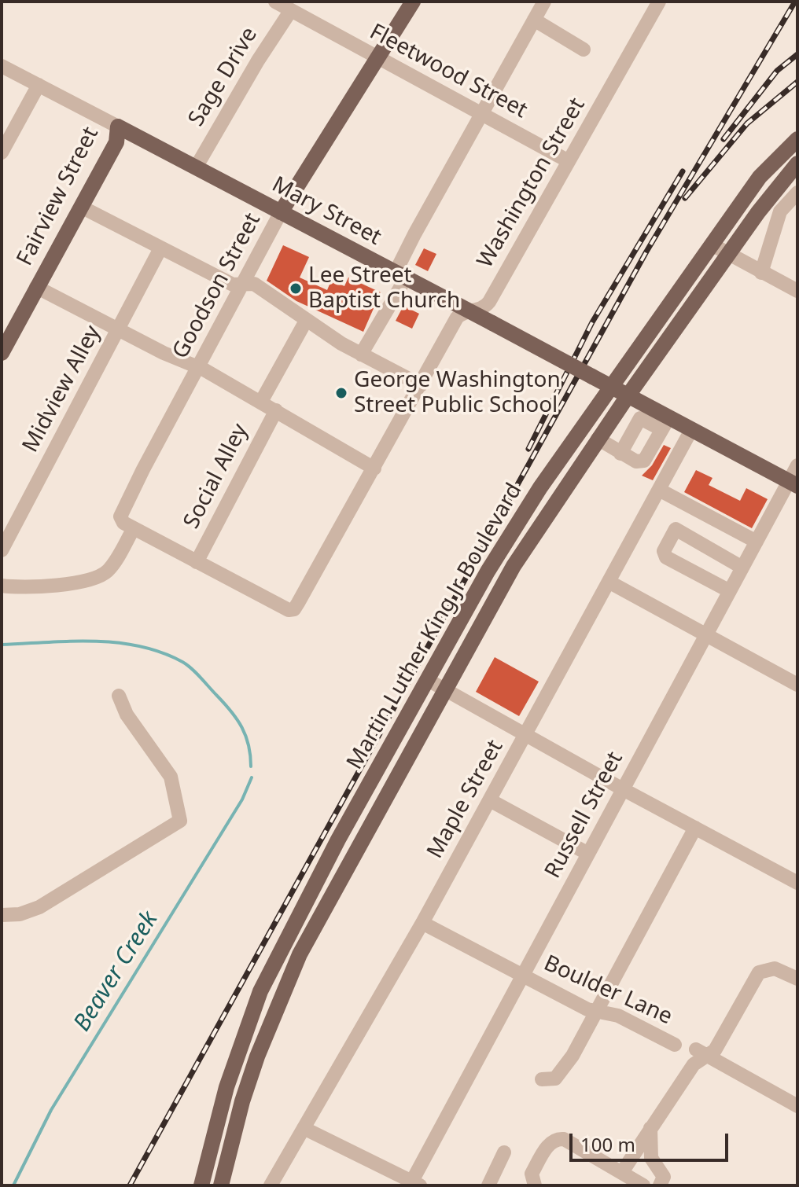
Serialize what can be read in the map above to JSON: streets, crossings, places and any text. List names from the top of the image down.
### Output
{
  "streets": {
    "main road": [
      "Fairview Street",
      "Mary Street",
      "Goodson Street",
      "Martin Luther King Jr Boulevard"
    ],
    "street": [
      "Fleetwood Street",
      "Sage Drive",
      "Washington Street",
      "Midview Alley",
      "Social Alley",
      "Maple Street",
      "Russell Street",
      "Boulder Lane"
    ]
  },
  "crossings": [
    ["Fleetwood Street", "Sage Drive"],
    ["Fleetwood Street", "Washington Street"],
    ["Fleetwood Street", "Goodson Street"],
    ["Sage Drive", "Mary Street"],
    ["Washington Street", "Mary Street"],
    ["Washington Street", "Social Alley"],
    ["Fairview Street", "Mary Street"],
    ["Mary Street", "Goodson Street"],
    ["Mary Street", "Martin Luther King Jr Boulevard"],
    ["Mary Street", "Maple Street"],
    ["Mary Street", "Russell Street"],
    ["Maple Street", "Boulder Lane"],
    ["Russell Street", "Boulder Lane"]
  ],
  "water": ["Beaver Creek"],
  "places": ["Lee Street Baptist Church", "George Washington Street Public School"],
  "scale_bar": "100 m"
}
